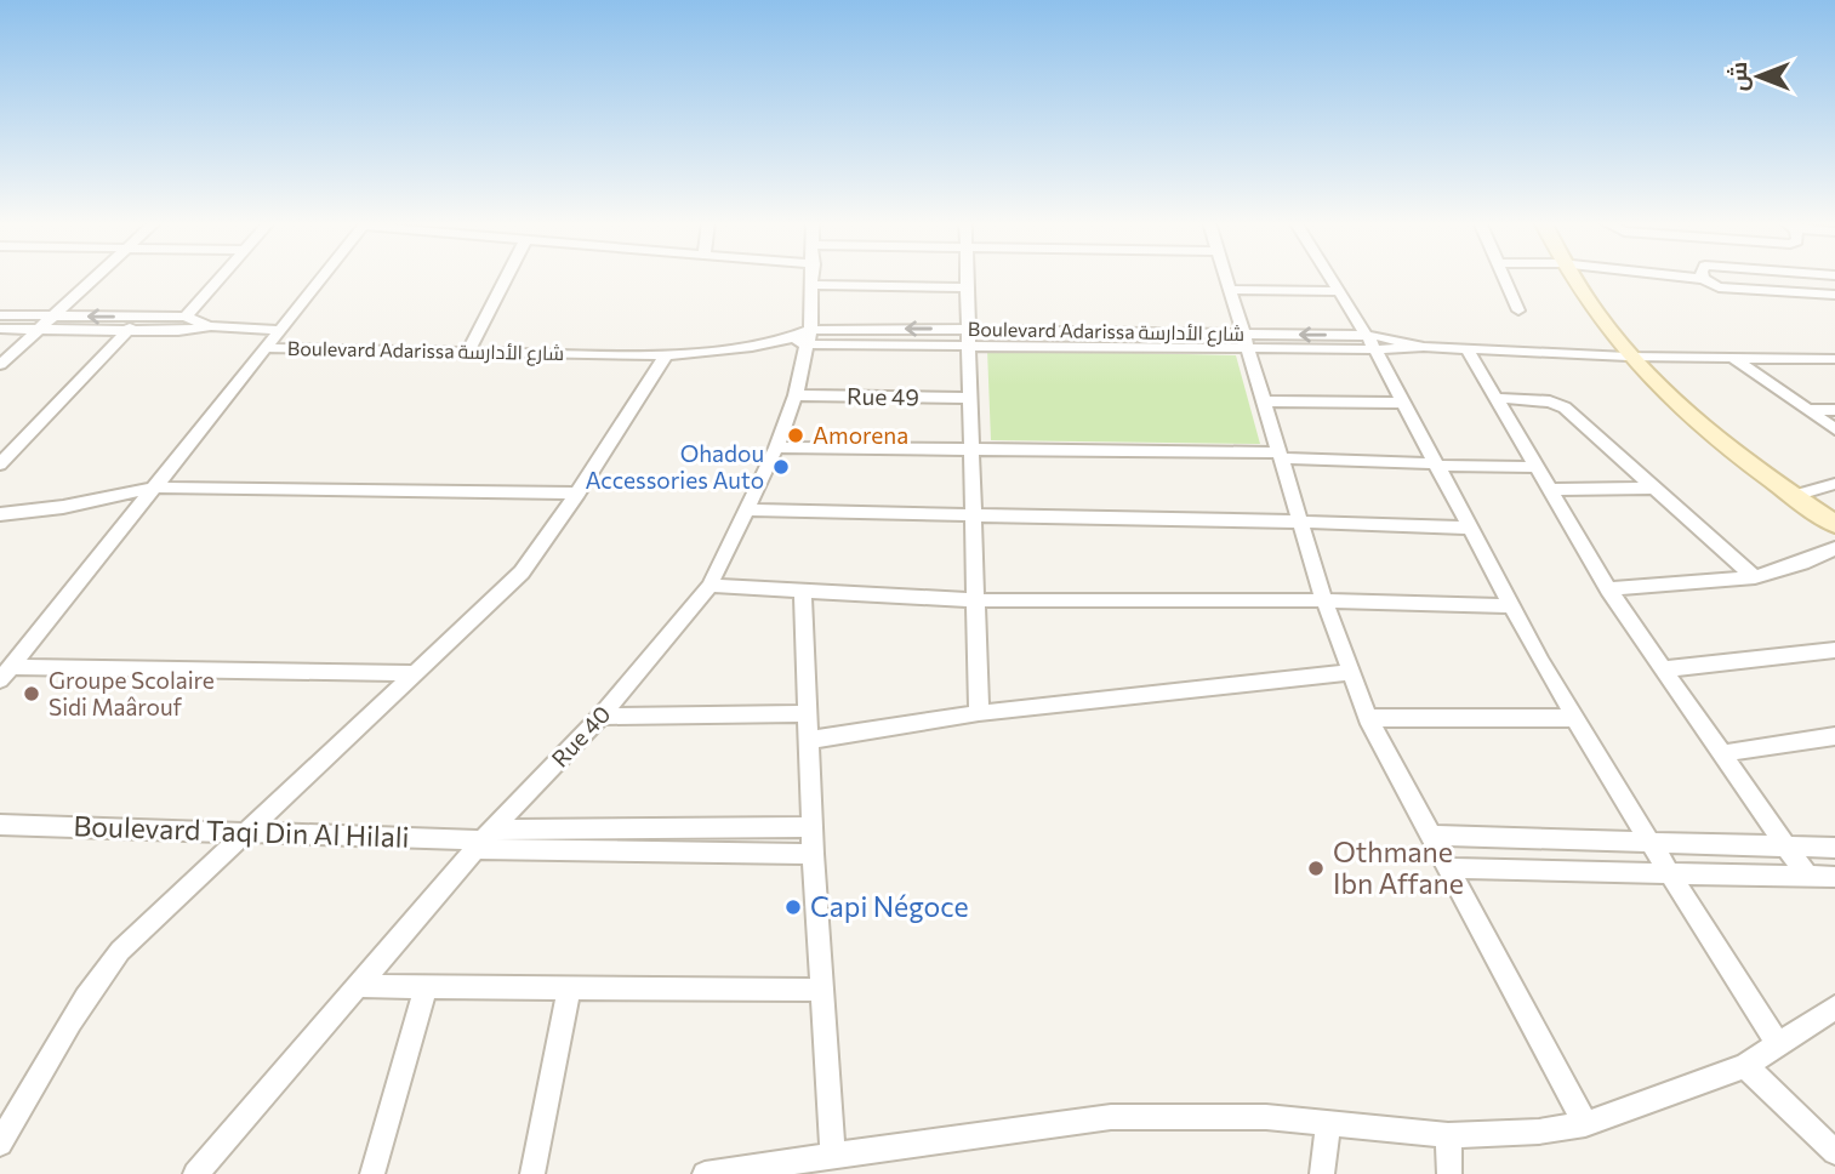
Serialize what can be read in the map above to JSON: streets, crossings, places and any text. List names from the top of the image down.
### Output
{
  "streets": {
    "street": [
      "Boulevard Adarissa شارع الأدارسة",
      "Rue 49",
      "Rue 40",
      "Boulevard Taqi Din Al Hilali"
    ]
  },
  "crossings": [
    ["Boulevard Adarissa شارع الأدارسة", "Rue 40"],
    ["Rue 49", "Rue 40"],
    ["Rue 40", "Boulevard Taqi Din Al Hilali"]
  ],
  "places": [
    "Amorena",
    "Ohadou Accessories Auto",
    "Groupe Scolaire Sidi Maârouf",
    "Othmane Ibn Affane",
    "Capi Négoce"
  ],
  "north": "left"
}
